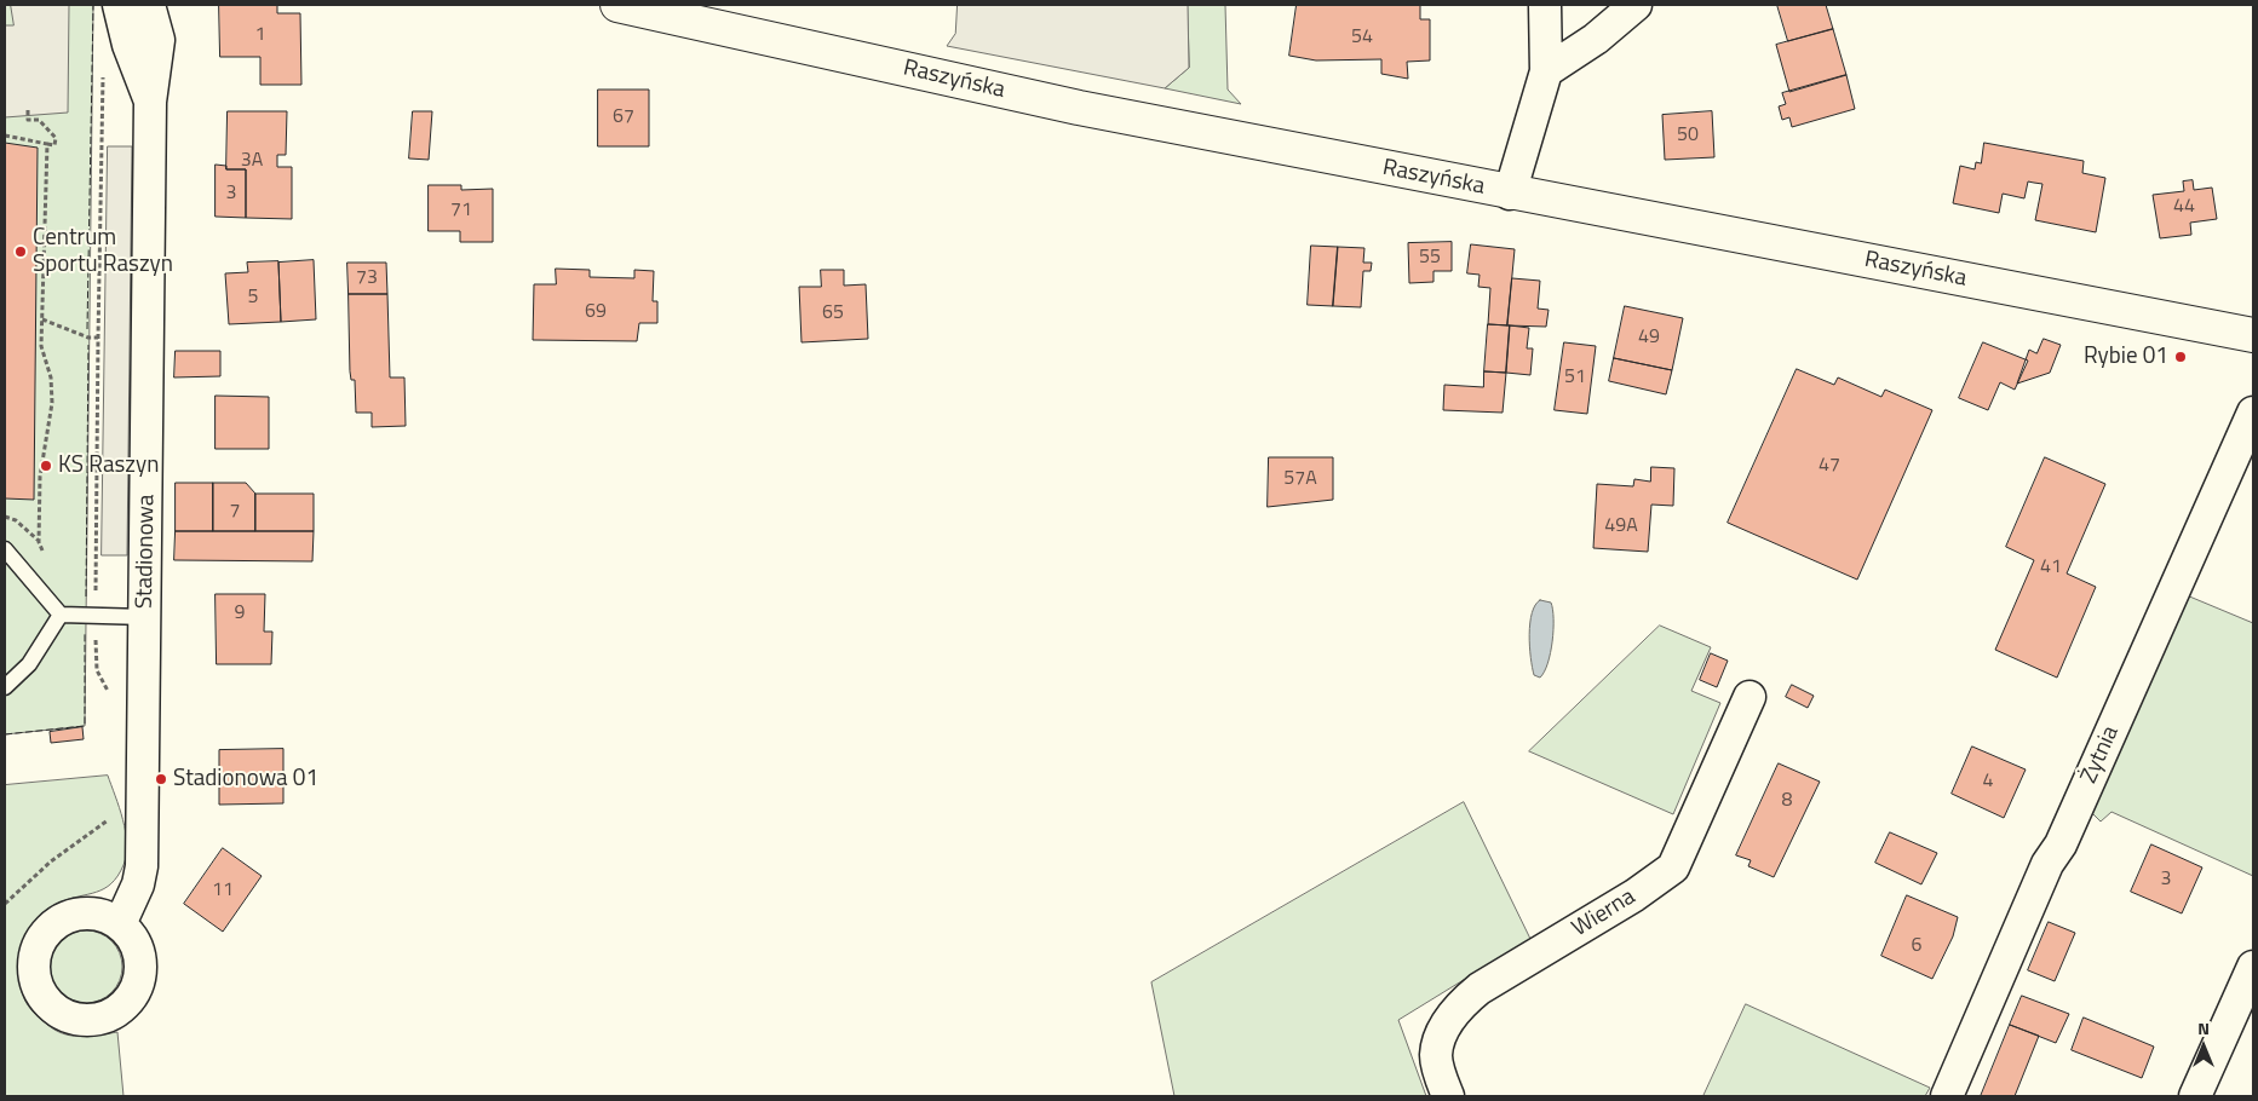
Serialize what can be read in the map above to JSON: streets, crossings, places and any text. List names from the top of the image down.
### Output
{
  "streets": {
    "street": [
      "Raszyńska",
      "Stadionowa",
      "Żytnia",
      "Wierna"
    ]
  },
  "places": [
    "Centrum Sportu Raszyn",
    "Rybie 01",
    "KS Raszyn",
    "Stadionowa 01"
  ],
  "house_numbers": [
    "1",
    "54",
    "67",
    "50",
    "3A",
    "3",
    "44",
    "71",
    "55",
    "73",
    "5",
    "69",
    "65",
    "49",
    "51",
    "47",
    "57A",
    "7",
    "49A",
    "41",
    "9",
    "4",
    "8",
    "3",
    "11",
    "6"
  ],
  "north": "top"
}
